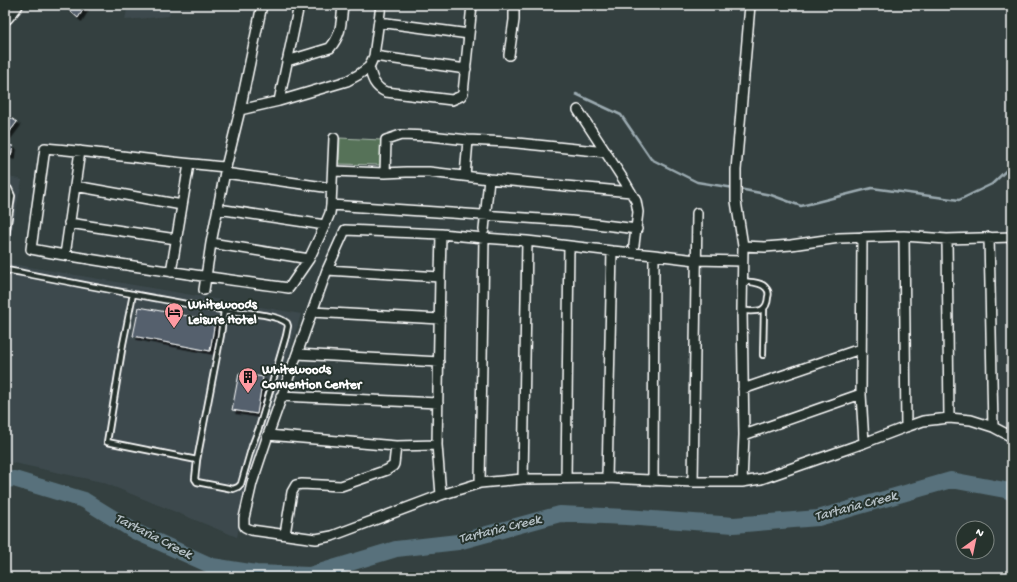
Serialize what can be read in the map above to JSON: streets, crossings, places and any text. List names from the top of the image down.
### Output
{
  "water": ["Tartaria Creek"],
  "places": {
    "hotel": ["Whitewoods Leisure Hotel"],
    "building": ["Whitewoods Convention Center"]
  },
  "north": "top right"
}
